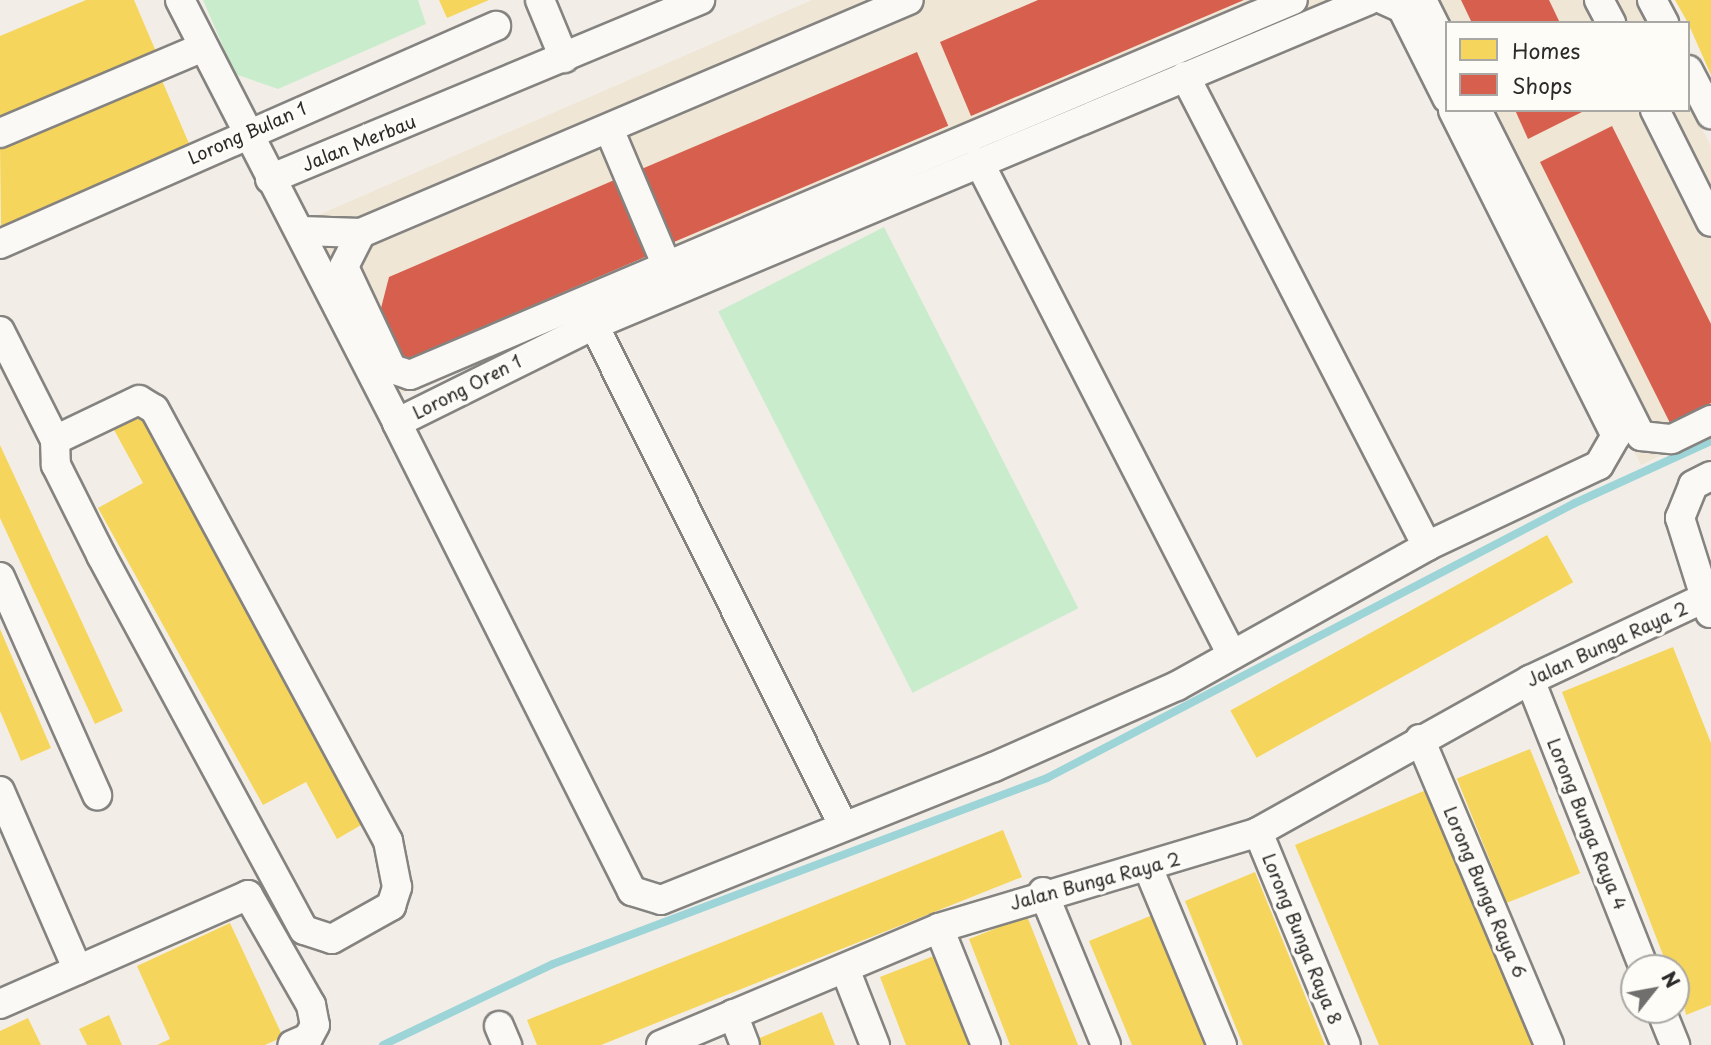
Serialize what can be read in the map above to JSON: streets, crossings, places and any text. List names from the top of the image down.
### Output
{
  "streets": {
    "street": [
      "Lorong Bulan 1",
      "Jalan Merbau",
      "Lorong Oren 1",
      "Jalan Bunga Raya 2",
      "Lorong Bunga Raya 4",
      "Lorong Bunga Raya 6",
      "Lorong Bunga Raya 8"
    ]
  },
  "crossings": [
    ["Jalan Bunga Raya 2", "Lorong Bunga Raya 4"],
    ["Jalan Bunga Raya 2", "Lorong Bunga Raya 6"],
    ["Jalan Bunga Raya 2", "Lorong Bunga Raya 8"]
  ],
  "legend": ["Homes", "Shops"],
  "north": "top right"
}
